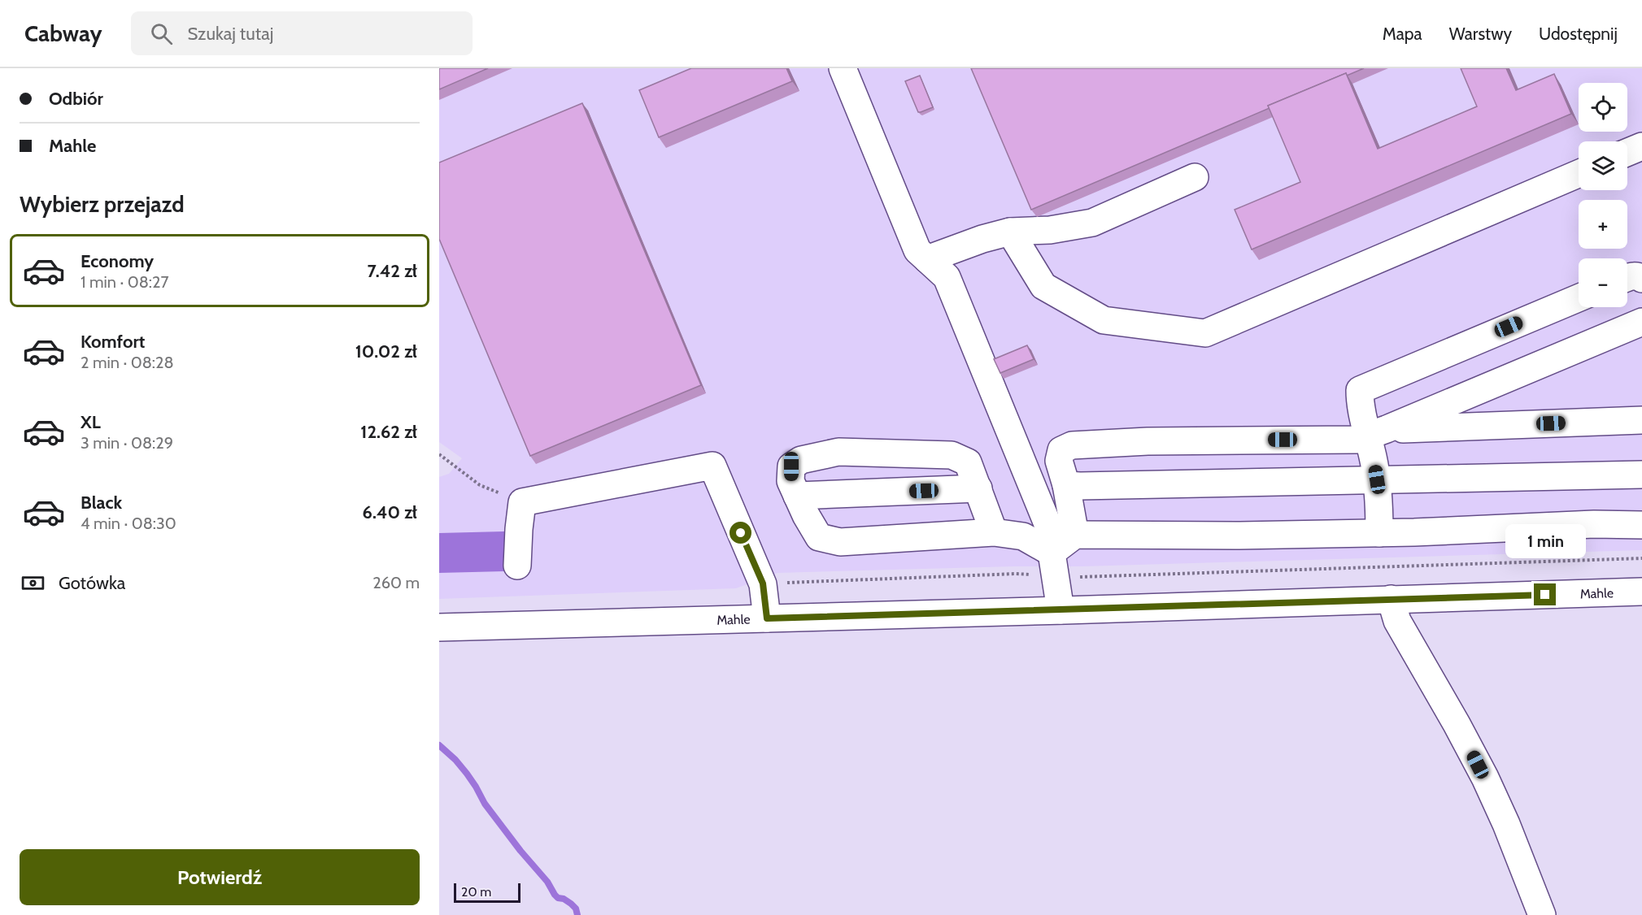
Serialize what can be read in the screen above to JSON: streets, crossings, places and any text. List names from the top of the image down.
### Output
{
  "streets": {
    "street": ["Mahle"]
  },
  "scale_bar": "20 m",
  "page": {
    "header": "Cabway",
    "search": "Szukaj tutaj",
    "nav": ["Mapa", "Warstwy", "Udostępnij"],
    "banner": ["Odbiór", "Mahle"],
    "map_buttons": ["+", "−"],
    "heading": "Wybierz przejazd",
    "list": [
      {
        "name": "Economy",
        "note": "1 min · 08:27",
        "value": "7.42 zł"
      },
      {
        "name": "Komfort",
        "note": "2 min · 08:28",
        "value": "10.02 zł"
      },
      {
        "name": "XL",
        "note": "3 min · 08:29",
        "value": "12.62 zł"
      },
      {
        "name": "Black",
        "note": "4 min · 08:30",
        "value": "6.40 zł"
      }
    ],
    "bubble": "1 min",
    "pay": ["Gotówka", "260 m"],
    "buttons": "Potwierdź",
    "scale": "20 m"
  }
}
